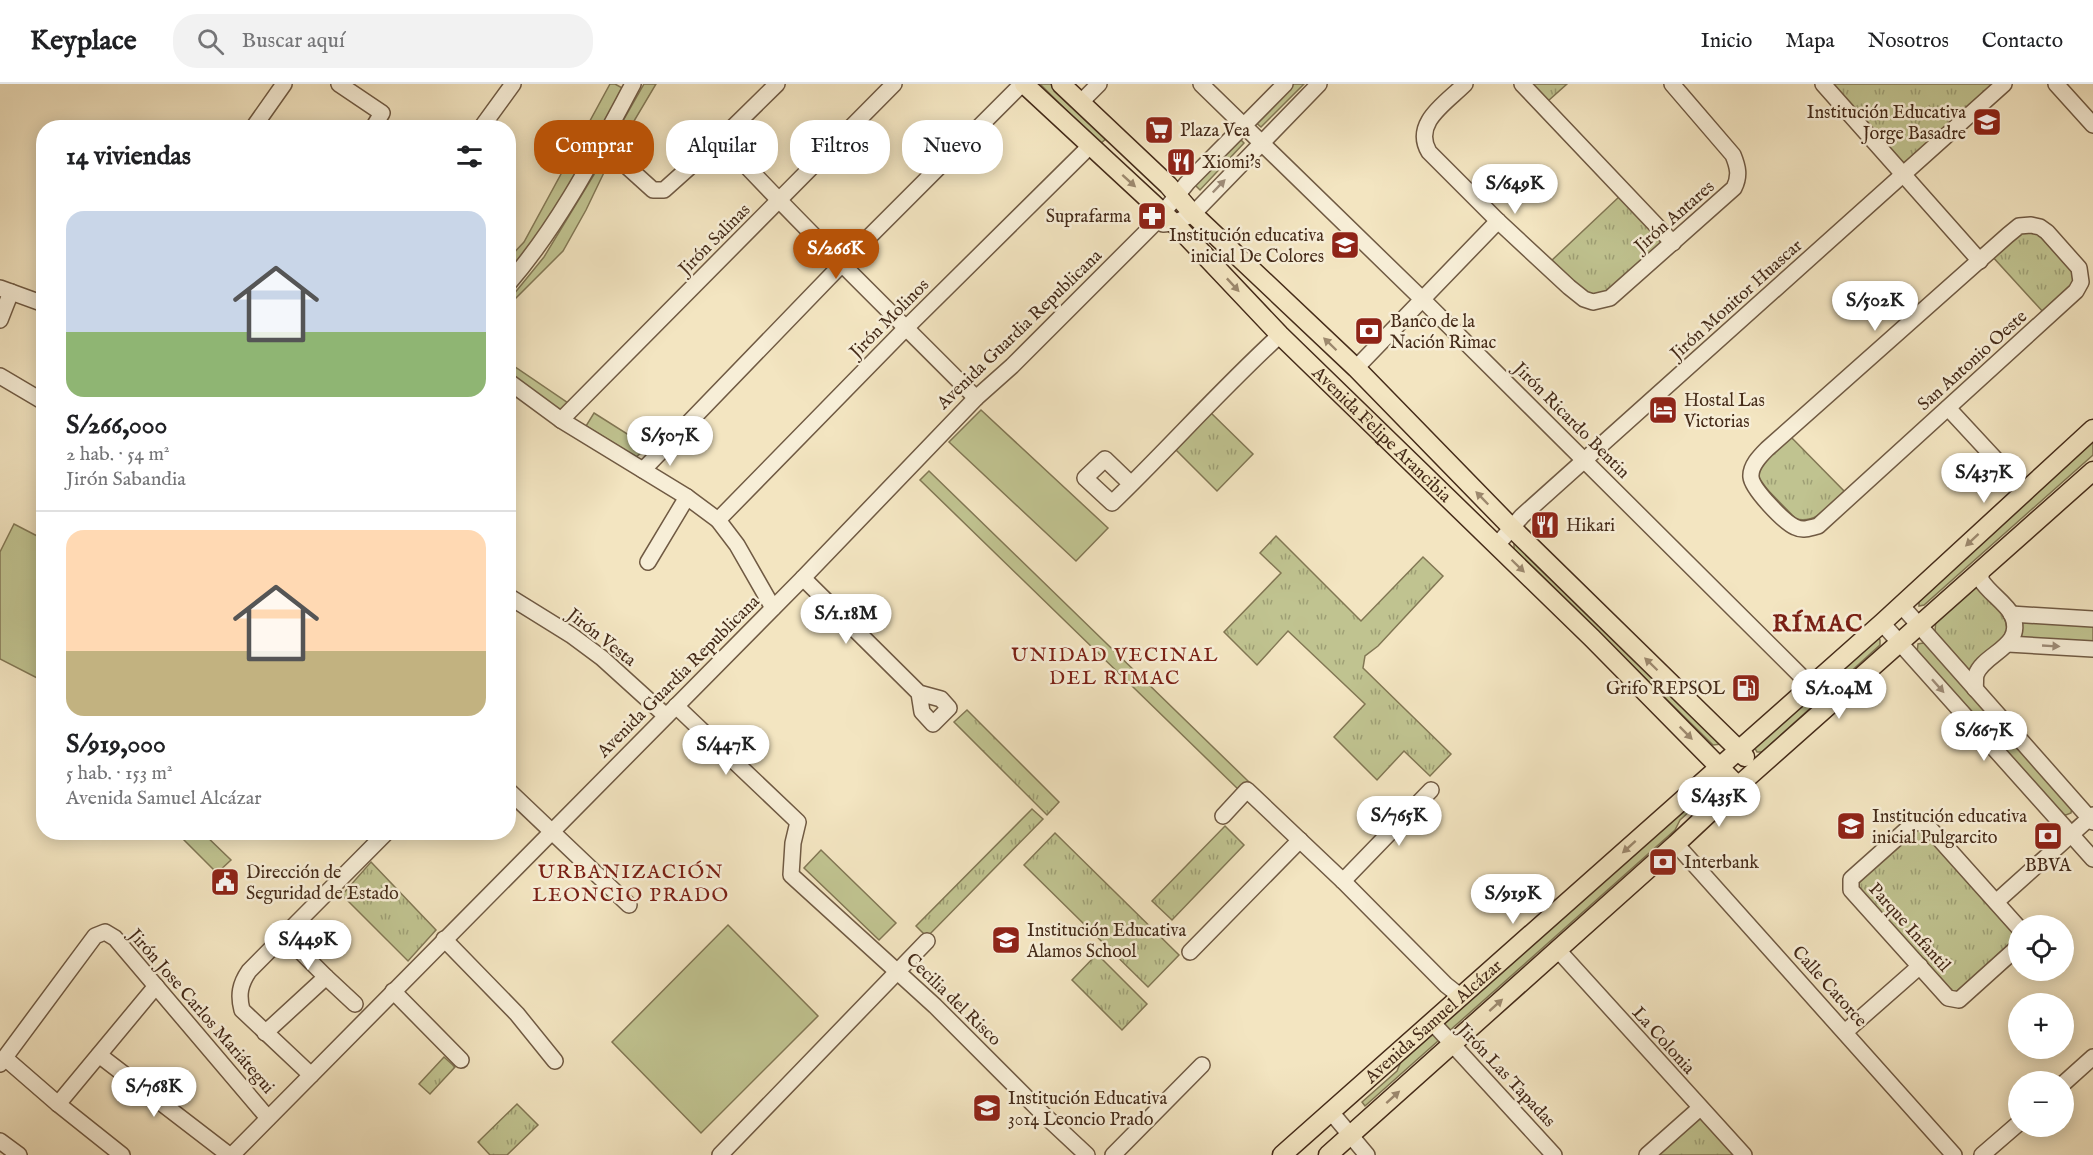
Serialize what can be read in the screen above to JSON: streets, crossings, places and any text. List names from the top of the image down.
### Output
{
  "streets": {
    "main road": ["Avenida Felipe Arancibia", "Avenida Samuel Alcázar"],
    "street": [
      "Jirón Antares",
      "Jirón Salinas",
      "Jirón Monitor Huascar",
      "Jirón Molinos",
      "Avenida Guardia Republicana",
      "San Antonio Oeste",
      "Jirón Ricardo Bentin",
      "Jirón Vesta",
      "Parque Infantil",
      "Calle Catorce",
      "Cecilia del Risco",
      "Jirón Jose Carlos Mariátegui",
      "La Colonia",
      "Jirón Las Tapadas"
    ]
  },
  "crossings": [
    ["Jirón Monitor Huascar", "Jirón Ricardo Bentin"],
    ["Jirón Monitor Huascar", "Avenida Felipe Arancibia"],
    ["Jirón Molinos", "Avenida Felipe Arancibia"],
    ["Avenida Guardia Republicana", "Avenida Felipe Arancibia"],
    ["Avenida Guardia Republicana", "Jirón Vesta"],
    ["Avenida Guardia Republicana", "Cecilia del Risco"],
    ["Avenida Guardia Republicana", "Jirón Jose Carlos Mariátegui"],
    ["Jirón Ricardo Bentin", "Avenida Samuel Alcázar"],
    ["Avenida Felipe Arancibia", "Avenida Samuel Alcázar"],
    ["Jirón Vesta", "Cecilia del Risco"],
    ["Calle Catorce", "Avenida Samuel Alcázar"],
    ["Avenida Samuel Alcázar", "La Colonia"],
    ["Avenida Samuel Alcázar", "Jirón Las Tapadas"]
  ],
  "districts": ["RÍMAC", "UNIDAD VECINAL DEL RIMAC", "URBANIZACIÓN LEONCIO PRADO"],
  "places": {
    "school or university": [
      "Institución Educativa Jorge Basadre",
      "Institución educativa inicial De Colores",
      "Institución educativa inicial Pulgarcito",
      "Institución Educativa Alamos School",
      "Institución Educativa 3014 Leoncio Prado"
    ],
    "supermarket": ["Plaza Vea"],
    "restaurant": ["Xiomi's", "Hikari"],
    "pharmacy": ["Suprafarma"],
    "bank": ["Banco de la Nación Rimac", "BBVA", "Interbank"],
    "hotel": ["Hostal Las Victorias"],
    "fuel station": ["Grifo REPSOL"],
    "public building": ["Dirección de Seguridad de Estado"]
  },
  "page": {
    "header": "Keyplace",
    "search": "Buscar aquí",
    "nav": [
      "Inicio",
      "Mapa",
      "Nosotros",
      "Contacto"
    ],
    "chip": [
      "Comprar",
      "Alquilar",
      "Filtros",
      "Nuevo"
    ],
    "heading": "14 viviendas",
    "price": [
      "S/649K",
      "S/266K",
      "S/502K",
      "S/507K",
      "S/437K",
      "S/1.18M",
      "S/1.04M",
      "S/667K",
      "S/447K",
      "S/435K",
      "S/765K",
      "S/919K",
      "S/449K",
      "S/768K"
    ],
    "list": [
      {
        "name": "S/266,000",
        "note": "2 hab. · 54 m² · Jirón Sabandia"
      },
      {
        "name": "S/919,000",
        "note": "5 hab. · 153 m² · Avenida Samuel Alcázar"
      }
    ],
    "map_buttons": ["+", "−"]
  }
}
